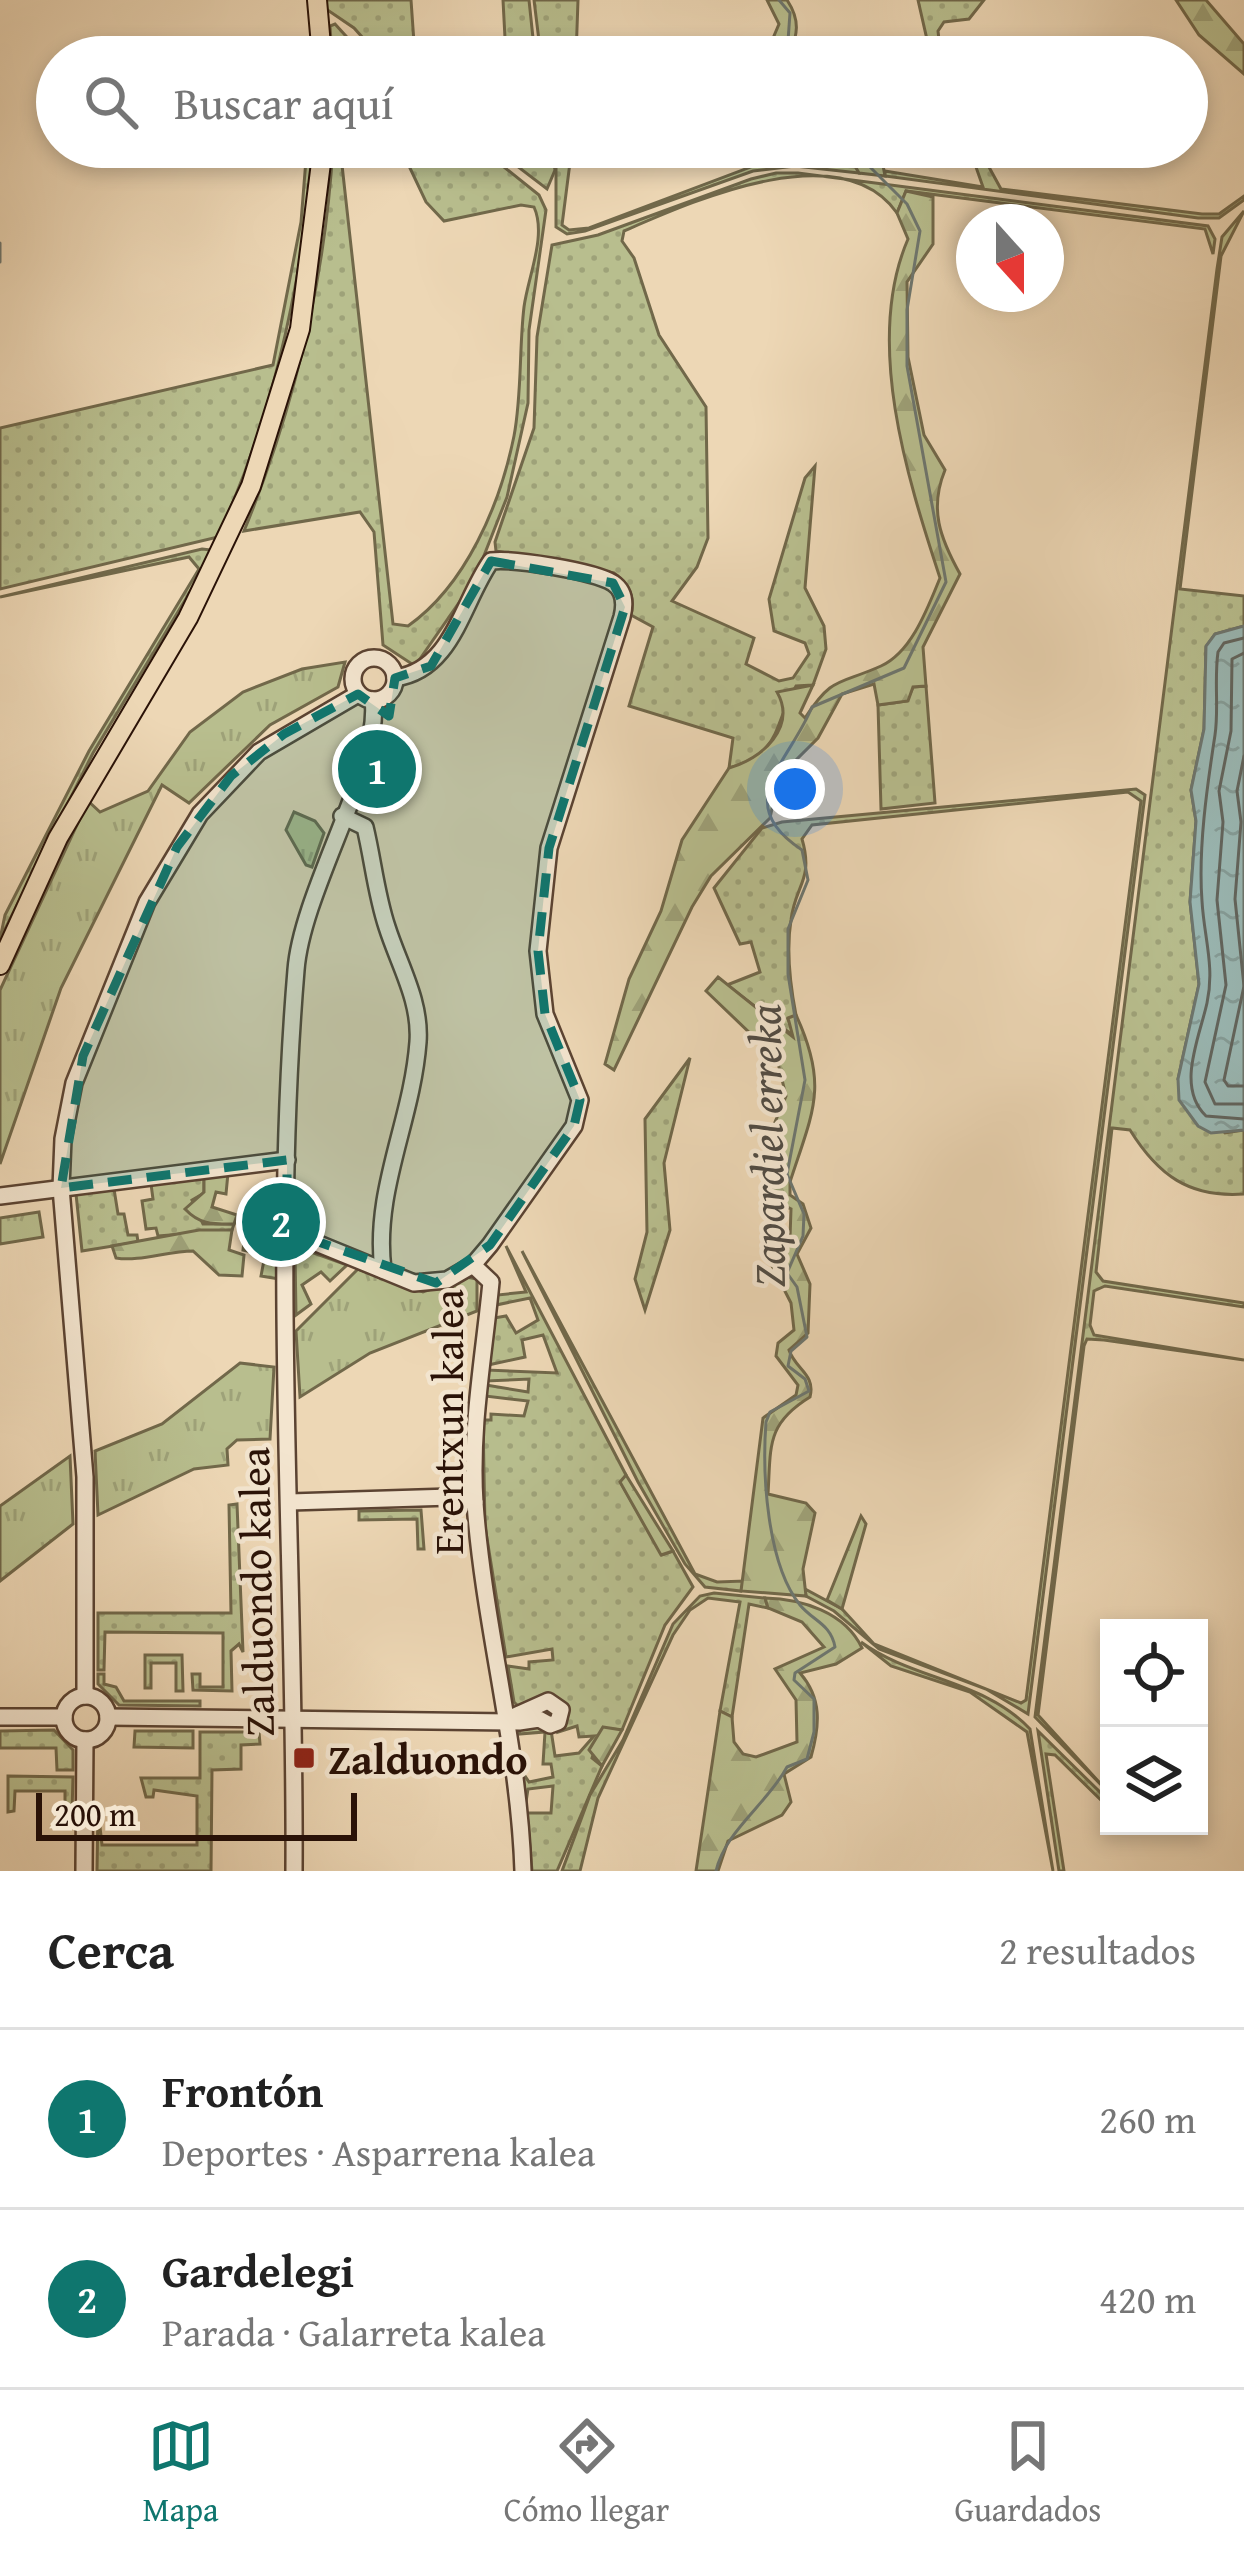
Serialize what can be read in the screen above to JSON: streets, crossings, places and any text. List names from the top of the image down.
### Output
{
  "streets": {
    "street": ["Erentxun kalea", "Zalduondo kalea"]
  },
  "water": ["Zapardiel erreka"],
  "places": {
    "transit": ["Zalduondo"]
  },
  "scale_bar": "200 m",
  "north": "bottom",
  "page": {
    "search": "Buscar aquí",
    "pins": ["1", "2"],
    "scale": "200 m",
    "heading": ["Cerca", "2 resultados"],
    "list": [
      {
        "mark": "1",
        "name": "Frontón",
        "note": "Deportes · Asparrena kalea",
        "value": "260 m"
      },
      {
        "mark": "2",
        "name": "Gardelegi",
        "note": "Parada · Galarreta kalea",
        "value": "420 m"
      }
    ],
    "nav": ["Mapa", "Cómo llegar", "Guardados"]
  }
}
